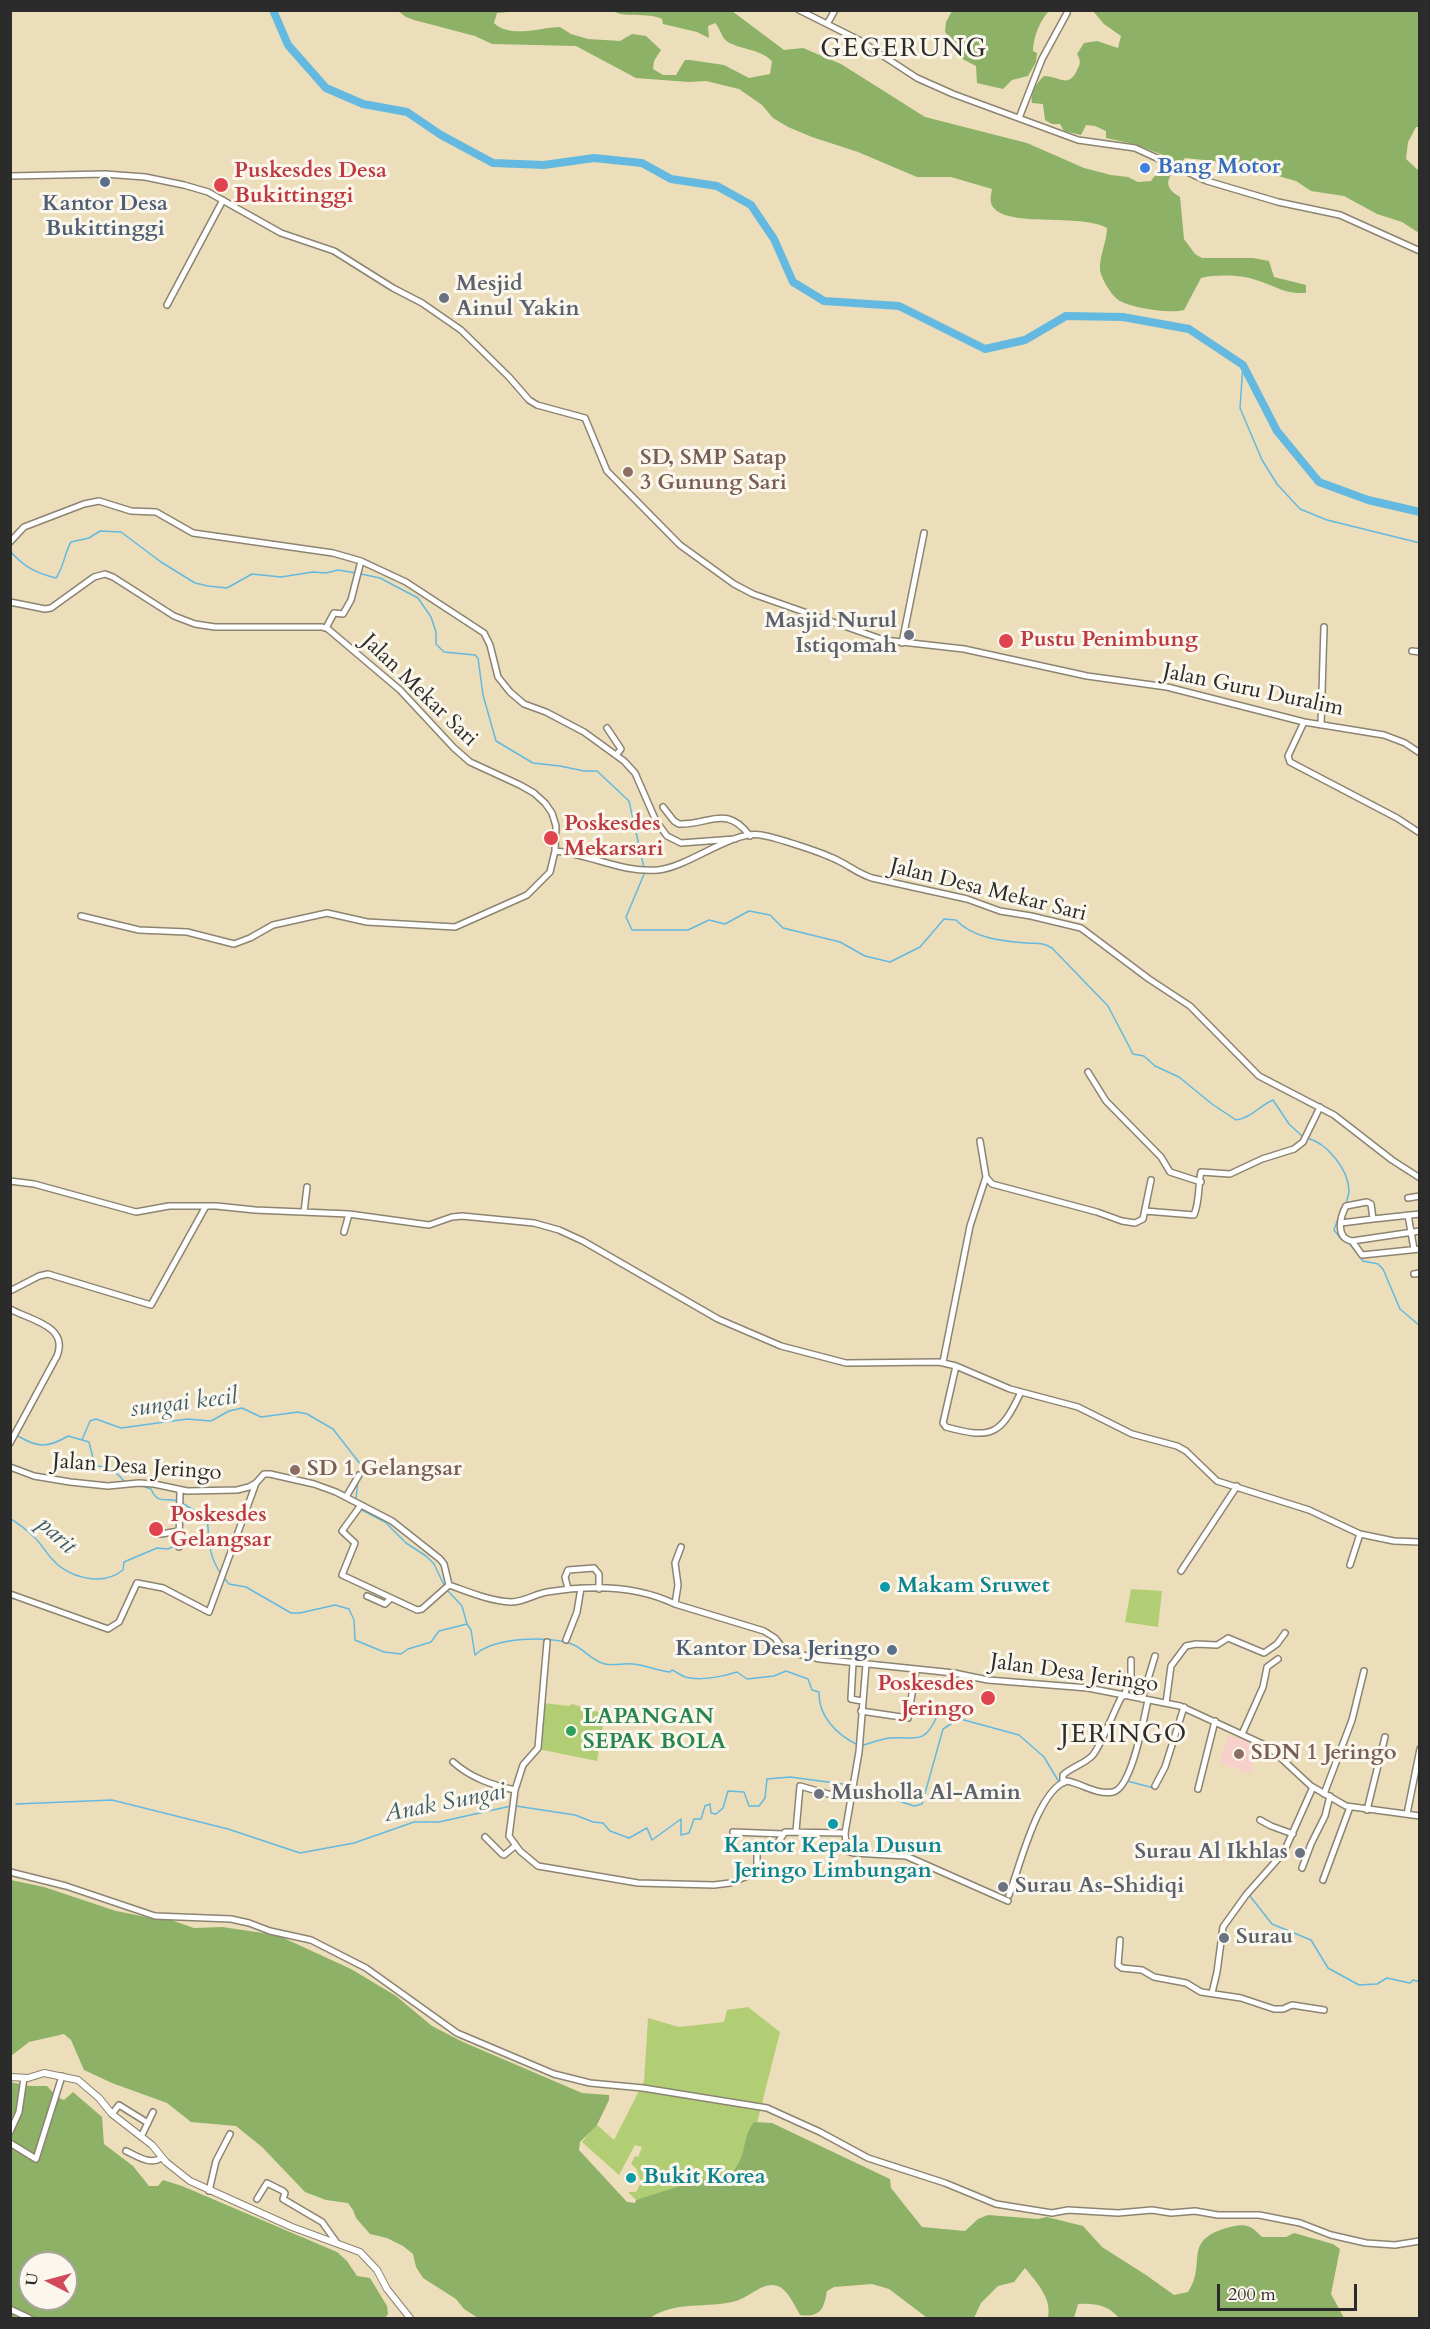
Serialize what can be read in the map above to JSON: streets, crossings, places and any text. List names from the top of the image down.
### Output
{
  "streets": {
    "street": [
      "Jalan Mekar Sari",
      "Jalan Guru Duralim",
      "Jalan Desa Mekar Sari",
      "Jalan Desa Jeringo"
    ]
  },
  "crossings": [
    ["Jalan Mekar Sari", "Jalan Desa Mekar Sari"]
  ],
  "districts": ["GEGERUNG", "JERINGO"],
  "water": ["sungai kecil", "parit", "Anak Sungai"],
  "places": [
    "Bang Motor",
    "Kantor Desa Bukittinggi",
    "Puskesdes Desa Bukittinggi",
    "Mesjid Ainul Yakin",
    "SD, SMP Satap 3 Gunung Sari",
    "Masjid Nurul Istiqomah",
    "Pustu Penimbung",
    "Poskesdes Mekarsari",
    "SD 1 Gelangsar",
    "Poskesdes Gelangsar",
    "Makam Sruwet",
    "Kantor Desa Jeringo",
    "Poskesdes Jeringo",
    "LAPANGAN SEPAK BOLA",
    "SDN 1 Jeringo",
    "Musholla Al-Amin",
    "Kantor Kepala Dusun Jeringo Limbungan",
    "Surau Al Ikhlas",
    "Surau As-Shidiqi",
    "Surau",
    "Bukit Korea"
  ],
  "scale_bar": "200 m",
  "north": "left"
}
